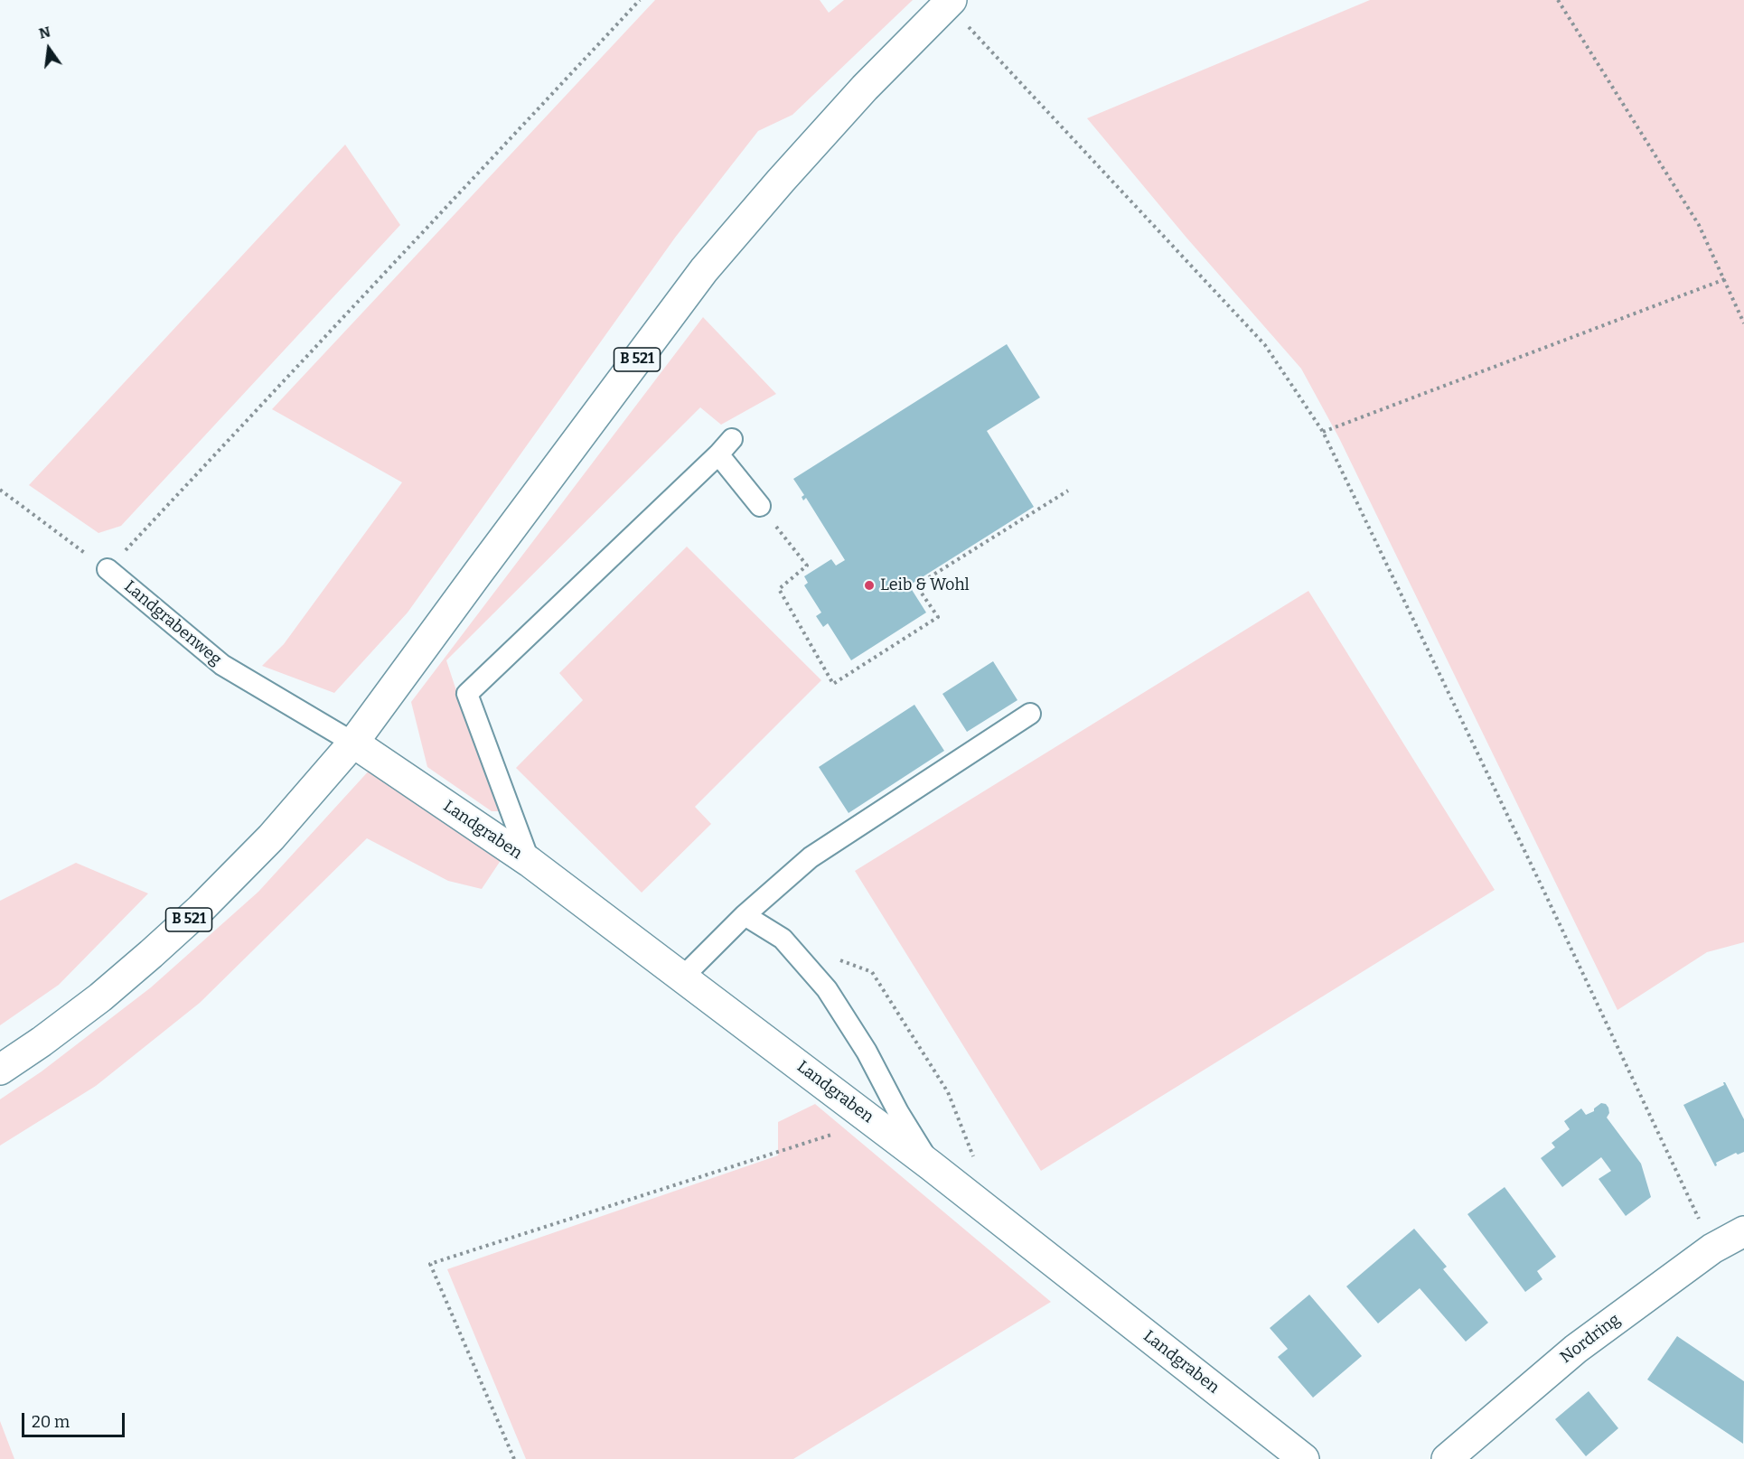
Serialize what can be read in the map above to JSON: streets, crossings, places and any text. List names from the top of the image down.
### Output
{
  "streets": {
    "street": ["B 521", "Landgraben", "Nordring"],
    "lane": ["Landgrabenweg"]
  },
  "crossings": [
    ["B 521", "Landgrabenweg"],
    ["B 521", "Landgraben"],
    ["Landgrabenweg", "Landgraben"]
  ],
  "places": ["Leib & Wohl"],
  "scale_bar": "20 m",
  "north": "top"
}
